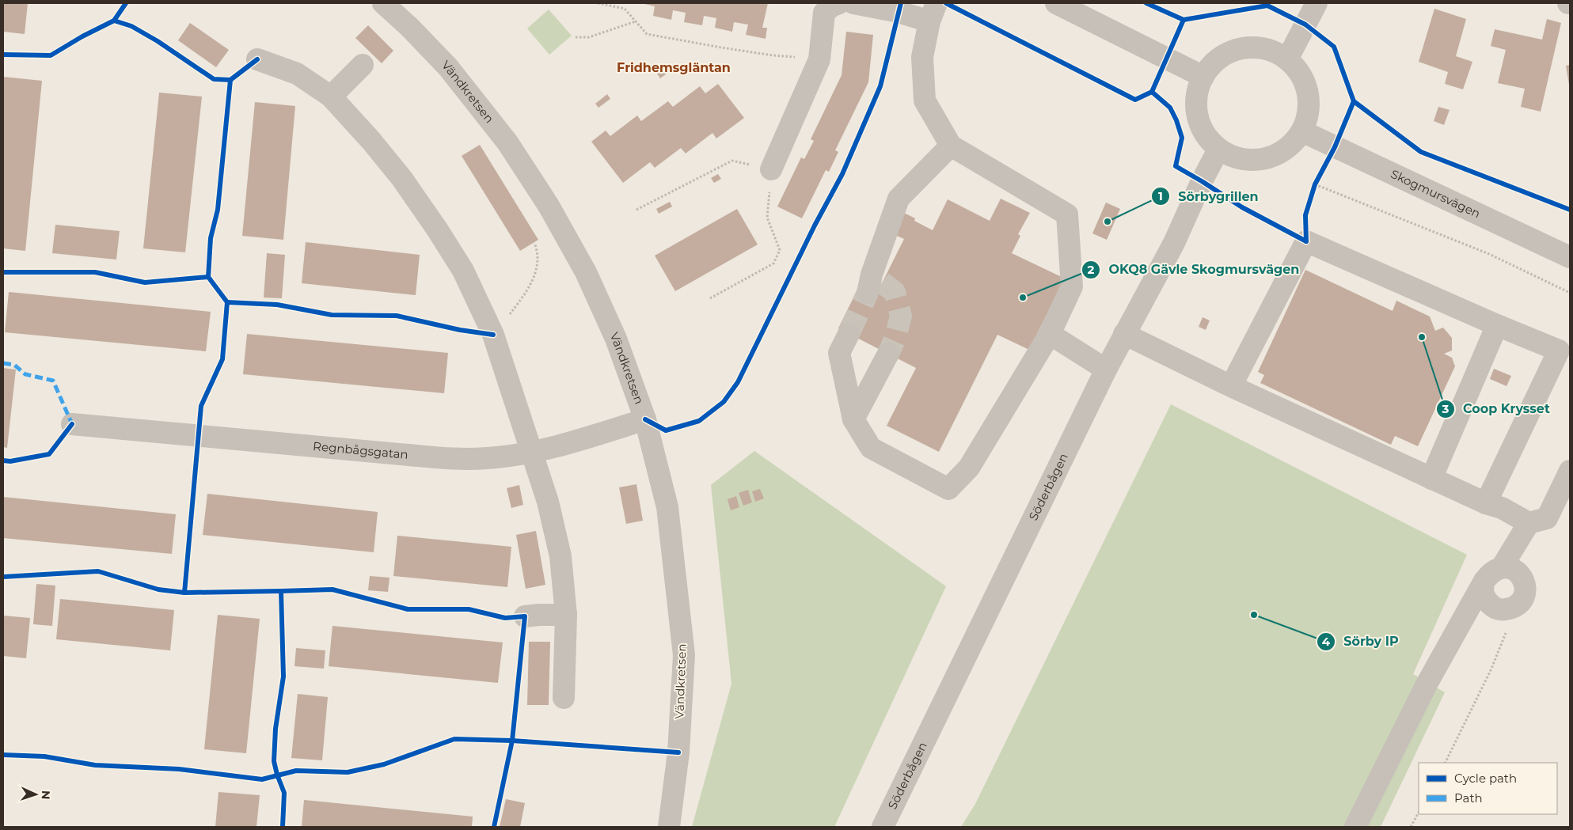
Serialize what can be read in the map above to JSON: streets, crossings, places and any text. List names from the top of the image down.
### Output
{
  "streets": {
    "street": [
      "Vändkretsen",
      "Skogmursvägen",
      "Regnbågsgatan",
      "Söderbågen"
    ]
  },
  "crossings": [
    ["Vändkretsen", "Regnbågsgatan"],
    ["Skogmursvägen", "Söderbågen"]
  ],
  "districts": ["Fridhemsgläntan"],
  "places": [
    "Sörbygrillen",
    "OKQ8 Gävle Skogmursvägen",
    "Coop Krysset",
    "Sörby IP"
  ],
  "legend": ["Cycle path", "Path"],
  "north": "right"
}
